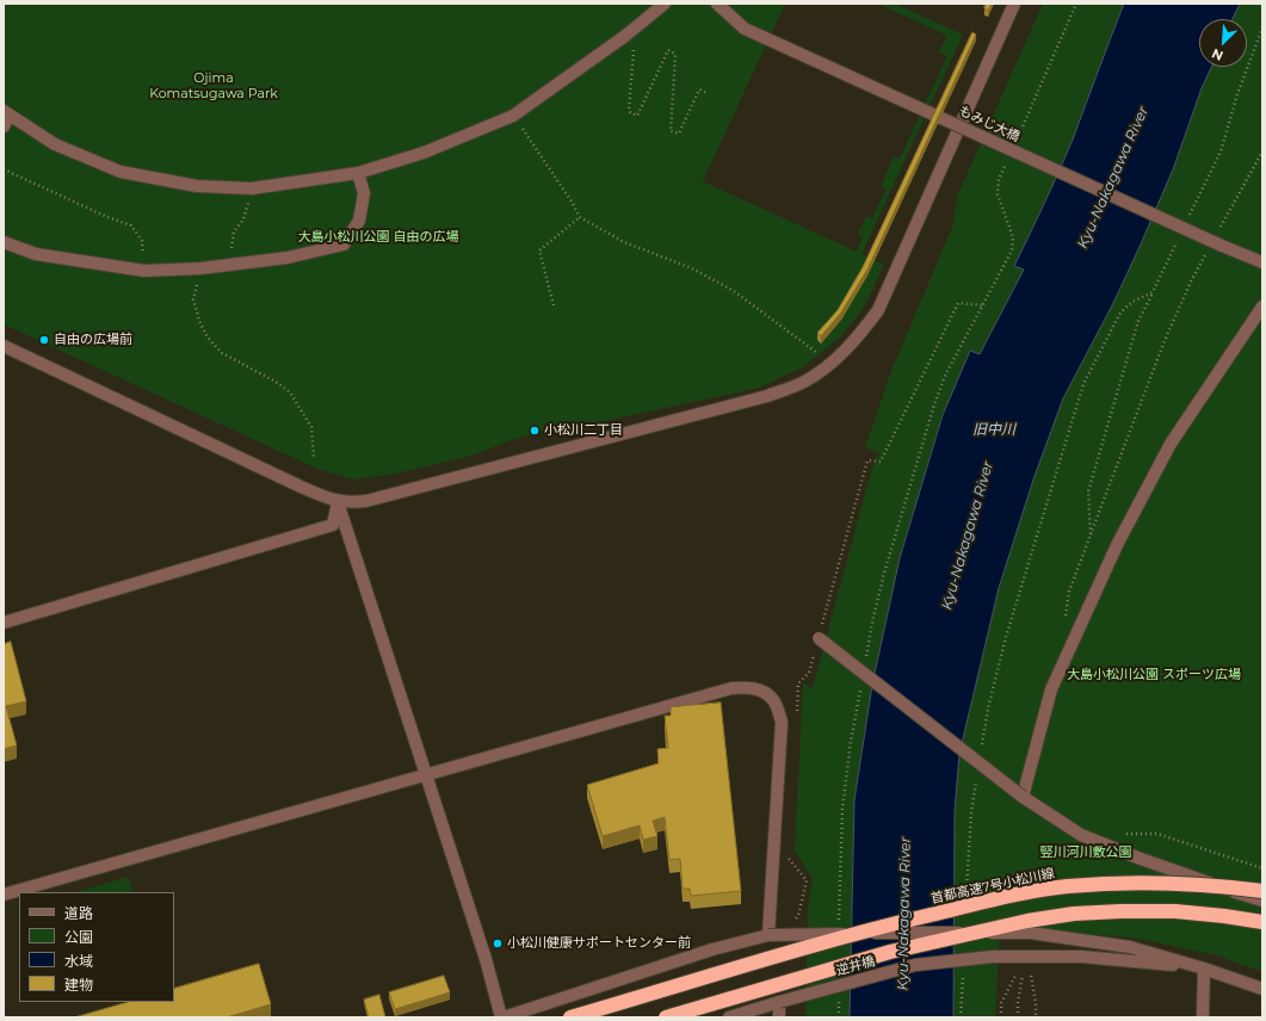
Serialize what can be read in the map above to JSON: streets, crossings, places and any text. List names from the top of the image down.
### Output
{
  "streets": {
    "highway": ["首都高速7号小松川線"],
    "street": ["もみじ大橋", "逆井橋"]
  },
  "water": ["Kyu-Nakagawa River", "旧中川"],
  "parks": [
    "Ojima Komatsugawa Park",
    "大島小松川公園 自由の広場",
    "大島小松川公園 スポーツ広場",
    "竪川河川敷公園"
  ],
  "places": ["自由の広場前", "小松川二丁目", "小松川健康サポートセンター前"],
  "legend": [
    "道路",
    "公園",
    "水域",
    "建物"
  ],
  "north": "bottom left"
}
